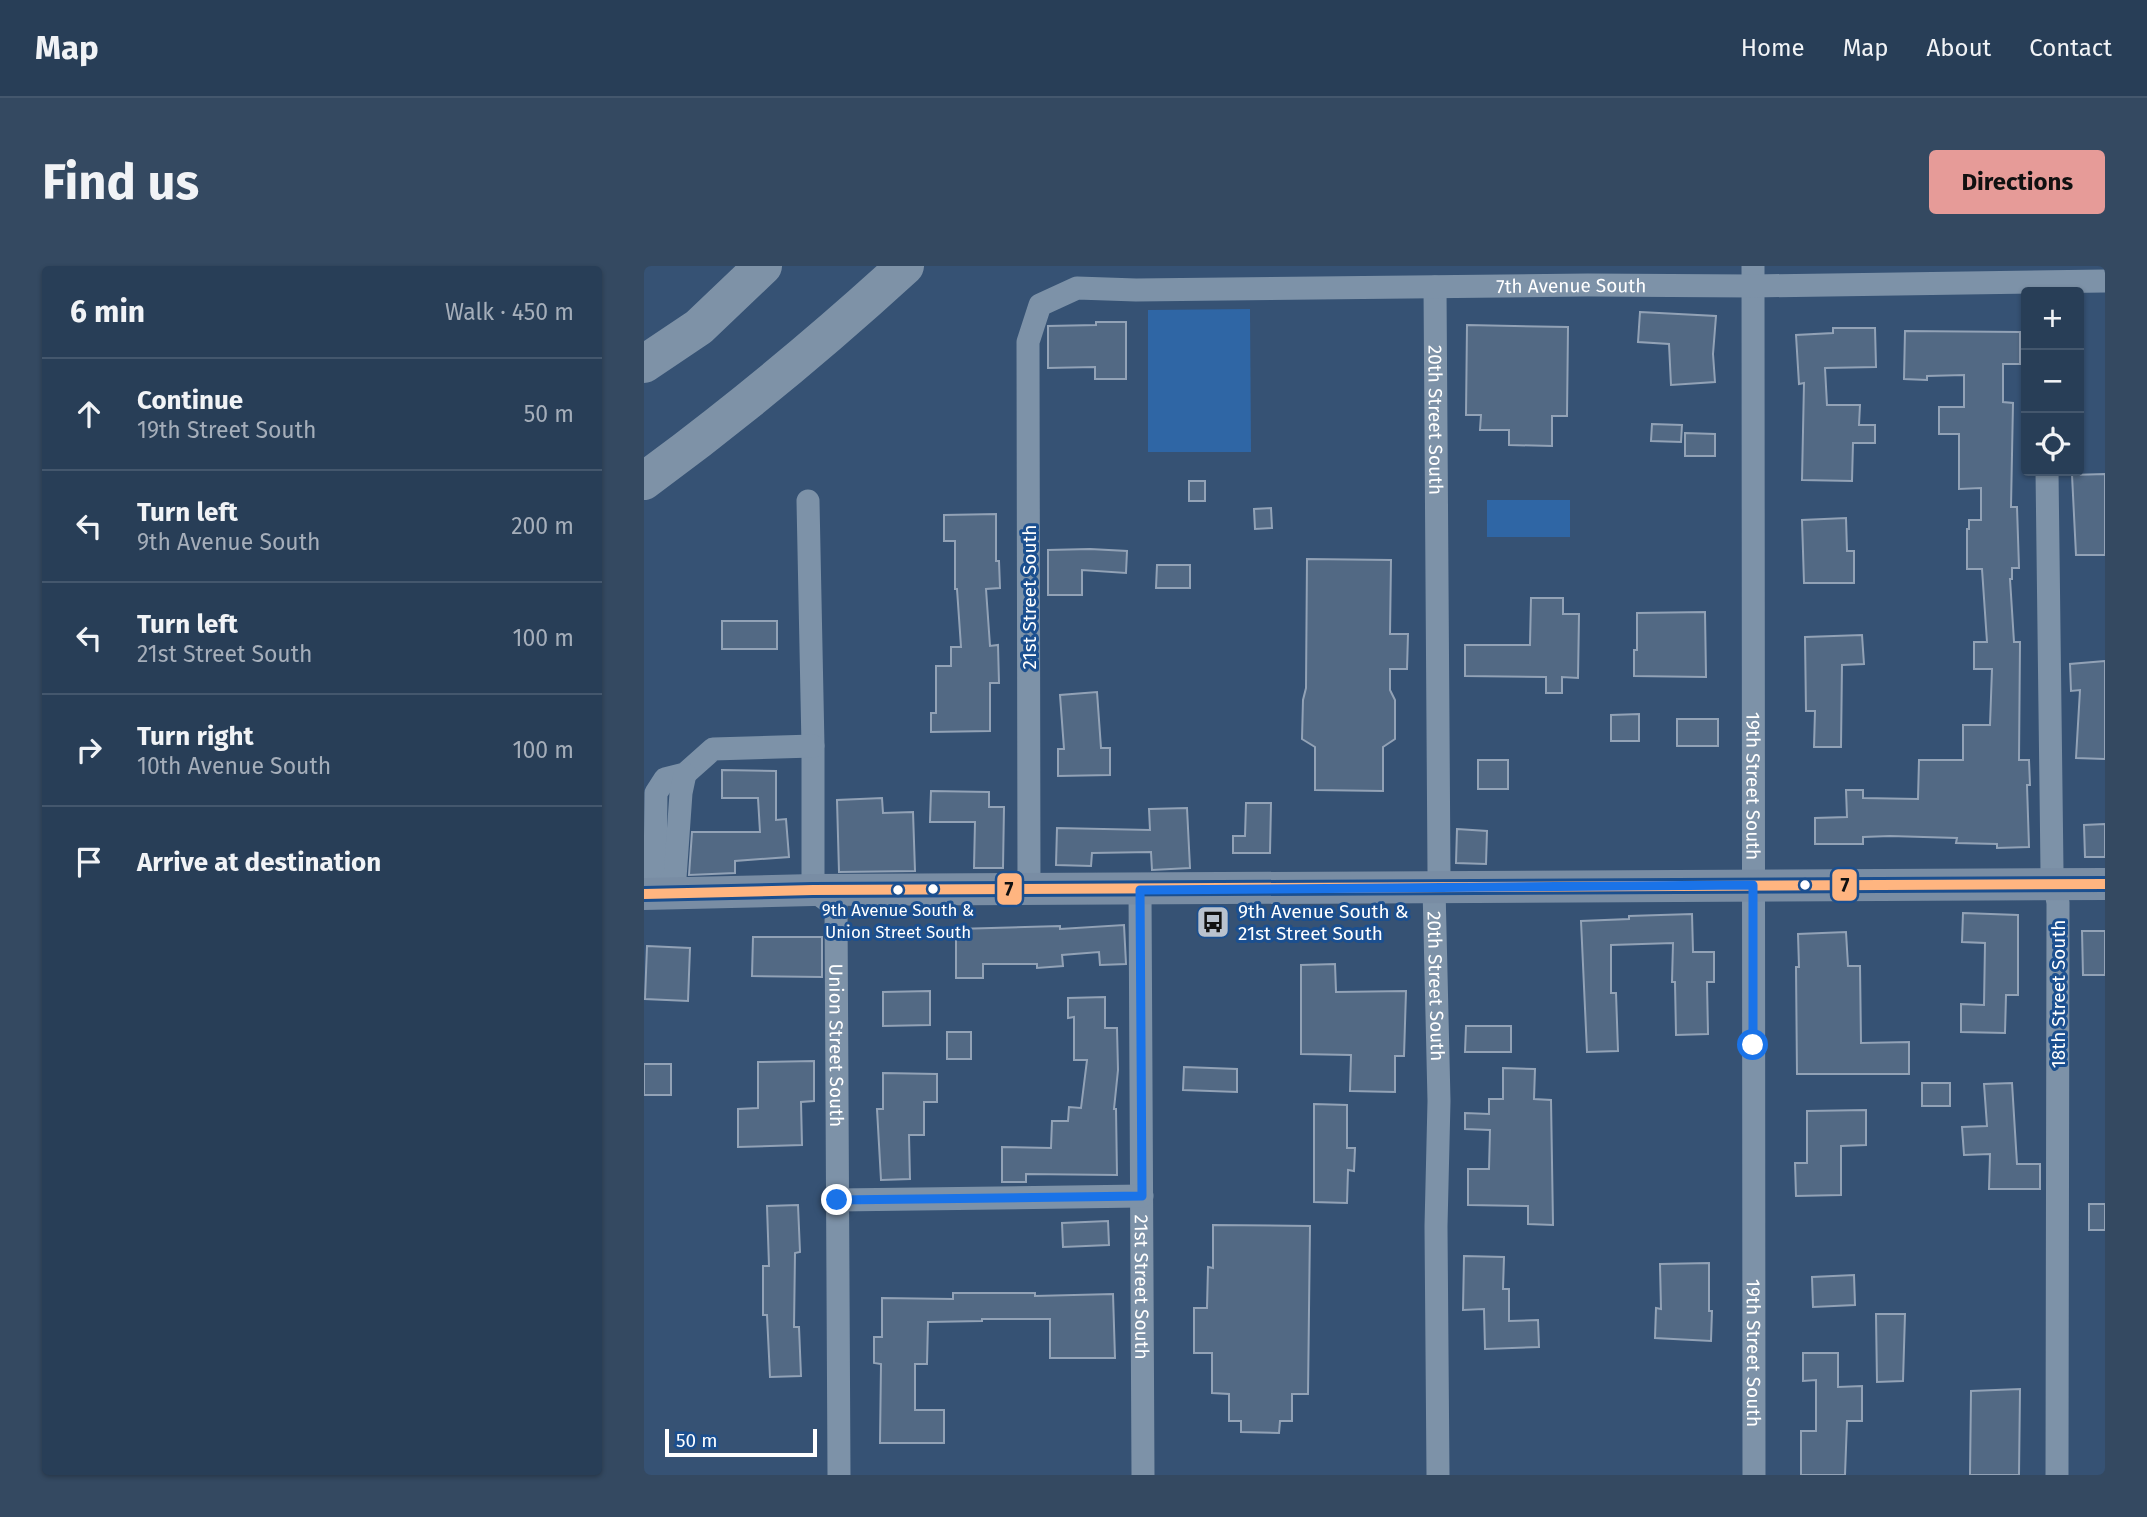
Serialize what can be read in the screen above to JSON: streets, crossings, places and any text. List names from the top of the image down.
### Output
{
  "streets": {
    "street": [
      "7th Avenue South",
      "20th Street South",
      "21st Street South",
      "19th Street South",
      "18th Street South",
      "Union Street South"
    ]
  },
  "crossings": [
    ["7th Avenue South", "20th Street South"],
    ["7th Avenue South", "21st Street South"],
    ["7th Avenue South", "19th Street South"]
  ],
  "places": {
    "other": ["9th Avenue South & Union Street South"],
    "bus stop": ["9th Avenue South & 21st Street South"]
  },
  "lines": ["transit line 7"],
  "scale_bar": "50 m",
  "page": {
    "header": "Map",
    "nav": [
      "Home",
      "Map",
      "About",
      "Contact"
    ],
    "buttons": "Directions",
    "title": "Find us",
    "heading": ["6 min", "Walk · 450 m"],
    "map_buttons": ["+", "−"],
    "list": [
      ["Continue", "19th Street South", "50 m"],
      ["Turn left", "9th Avenue South", "200 m"],
      ["Turn left", "21st Street South", "100 m"],
      ["Turn right", "10th Avenue South", "100 m"],
      "Arrive at destination"
    ],
    "scale": "50 m"
  }
}
